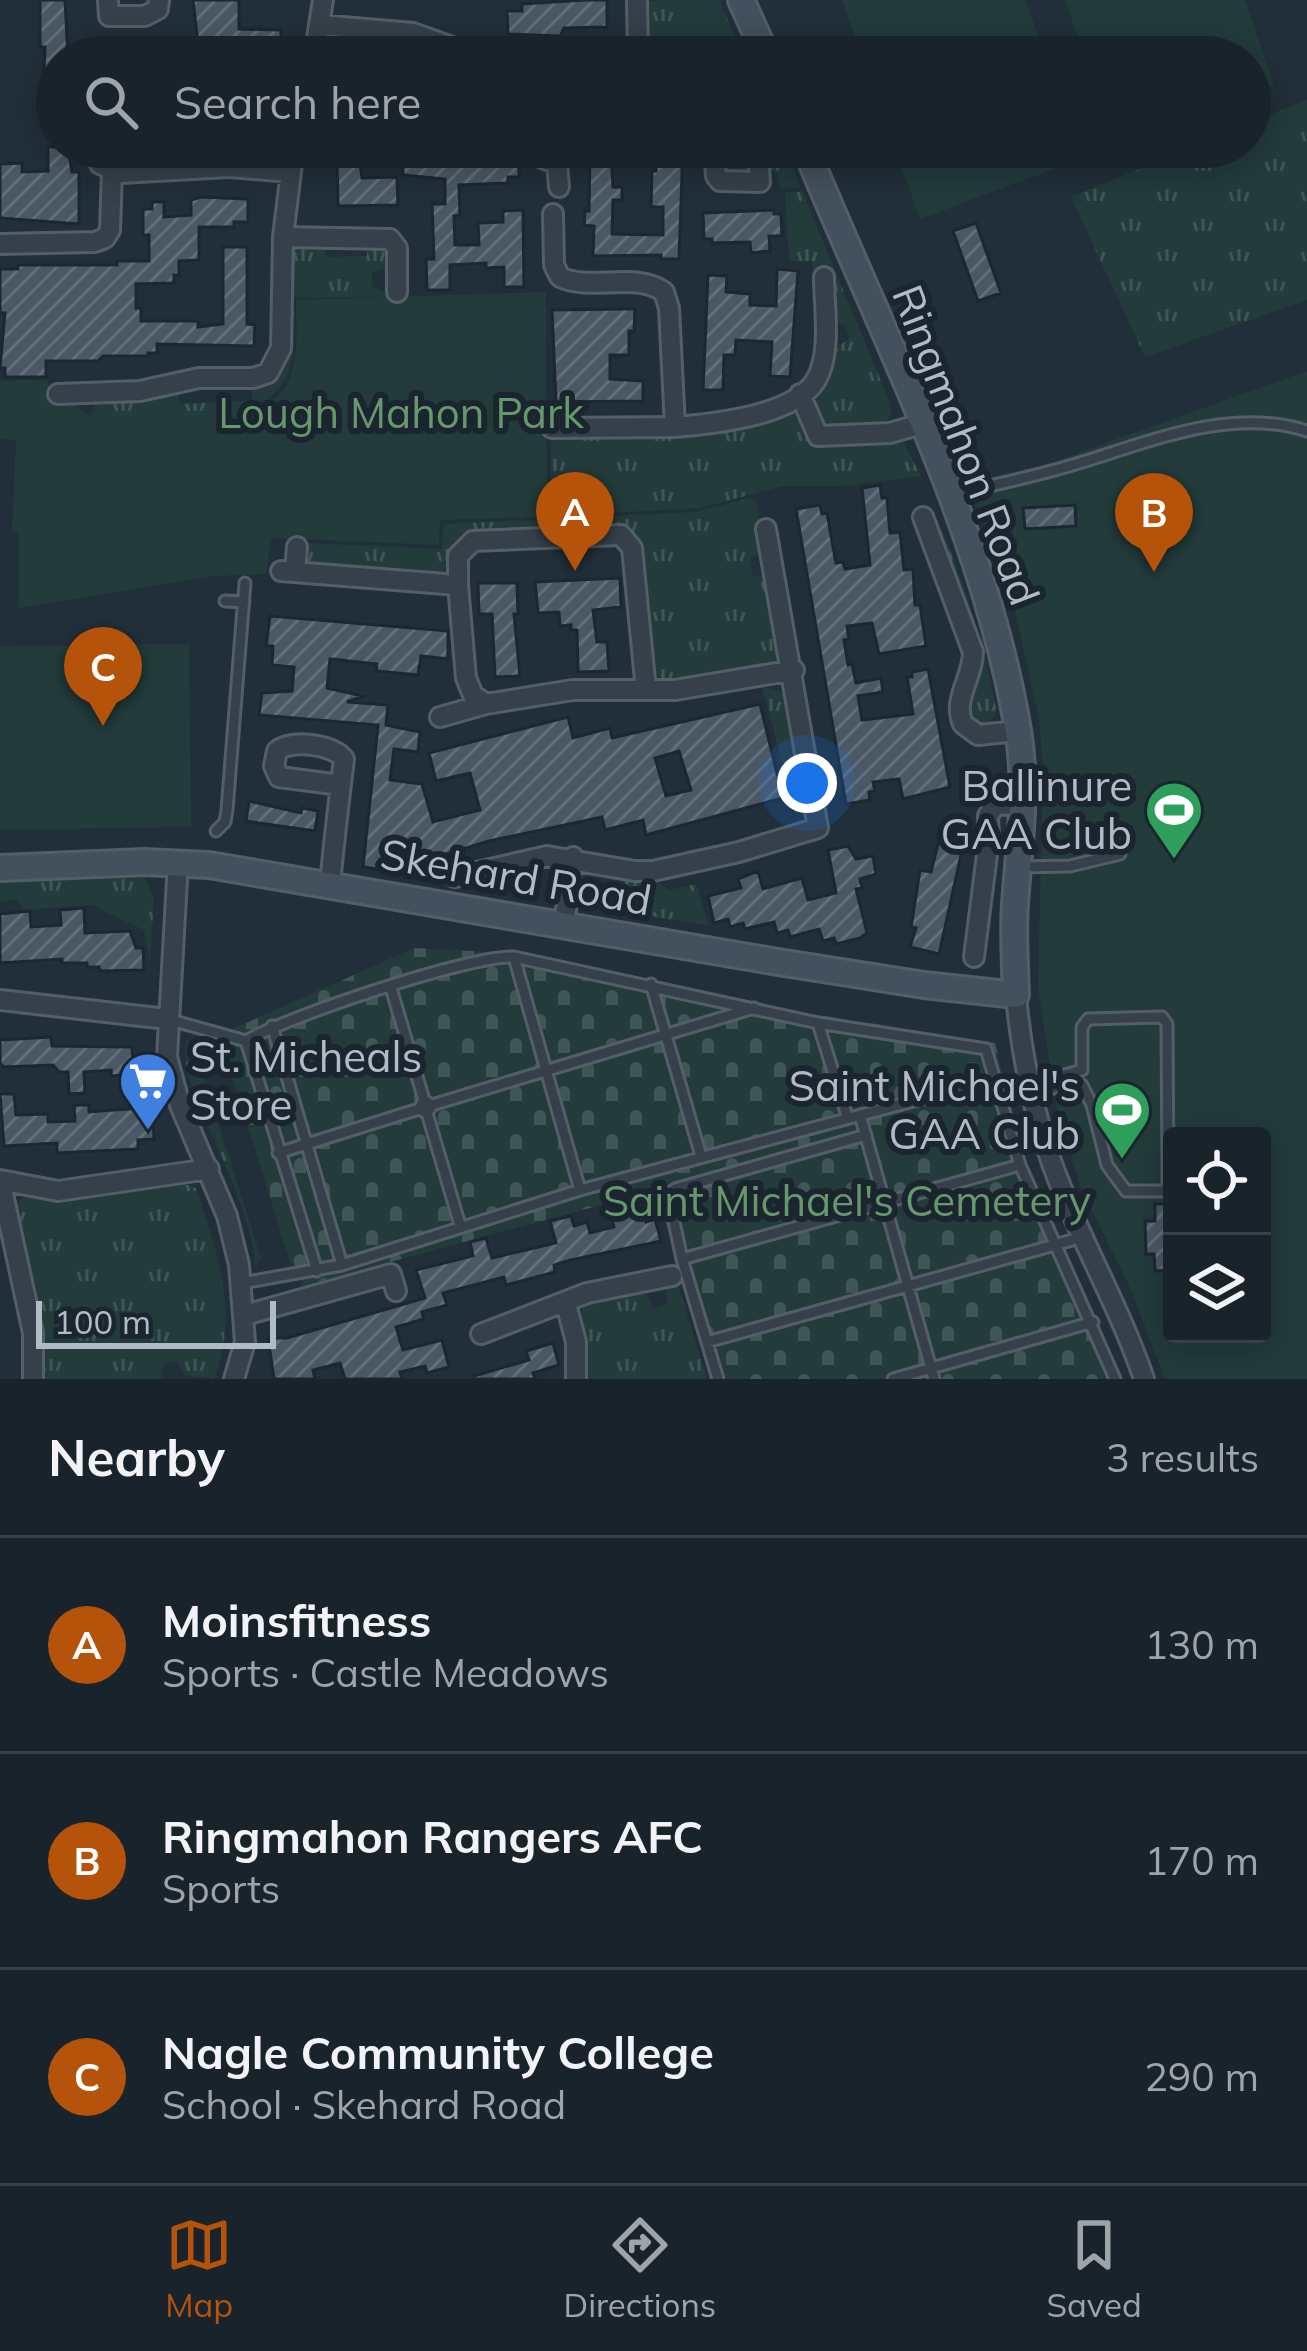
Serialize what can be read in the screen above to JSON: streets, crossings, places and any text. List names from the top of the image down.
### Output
{
  "streets": {
    "street": ["Ringmahon Road", "Skehard Road"]
  },
  "crossings": [
    ["Ringmahon Road", "Skehard Road"]
  ],
  "parks": ["Lough Mahon Park", "Saint Michael's Cemetery"],
  "places": {
    "sports": ["Ballinure GAA Club", "Saint Michael's GAA Club"],
    "supermarket": ["St. Micheals Store"]
  },
  "scale_bar": "100 m",
  "page": {
    "search": "Search here",
    "pins": ["A", "B", "C"],
    "scale": "100 m",
    "heading": ["Nearby", "3 results"],
    "list": [
      {
        "mark": "A",
        "name": "Moinsfitness",
        "note": "Sports · Castle Meadows",
        "value": "130 m"
      },
      {
        "mark": "B",
        "name": "Ringmahon Rangers AFC",
        "note": "Sports",
        "value": "170 m"
      },
      {
        "mark": "C",
        "name": "Nagle Community College",
        "note": "School · Skehard Road",
        "value": "290 m"
      }
    ],
    "nav": ["Map", "Directions", "Saved"]
  }
}
